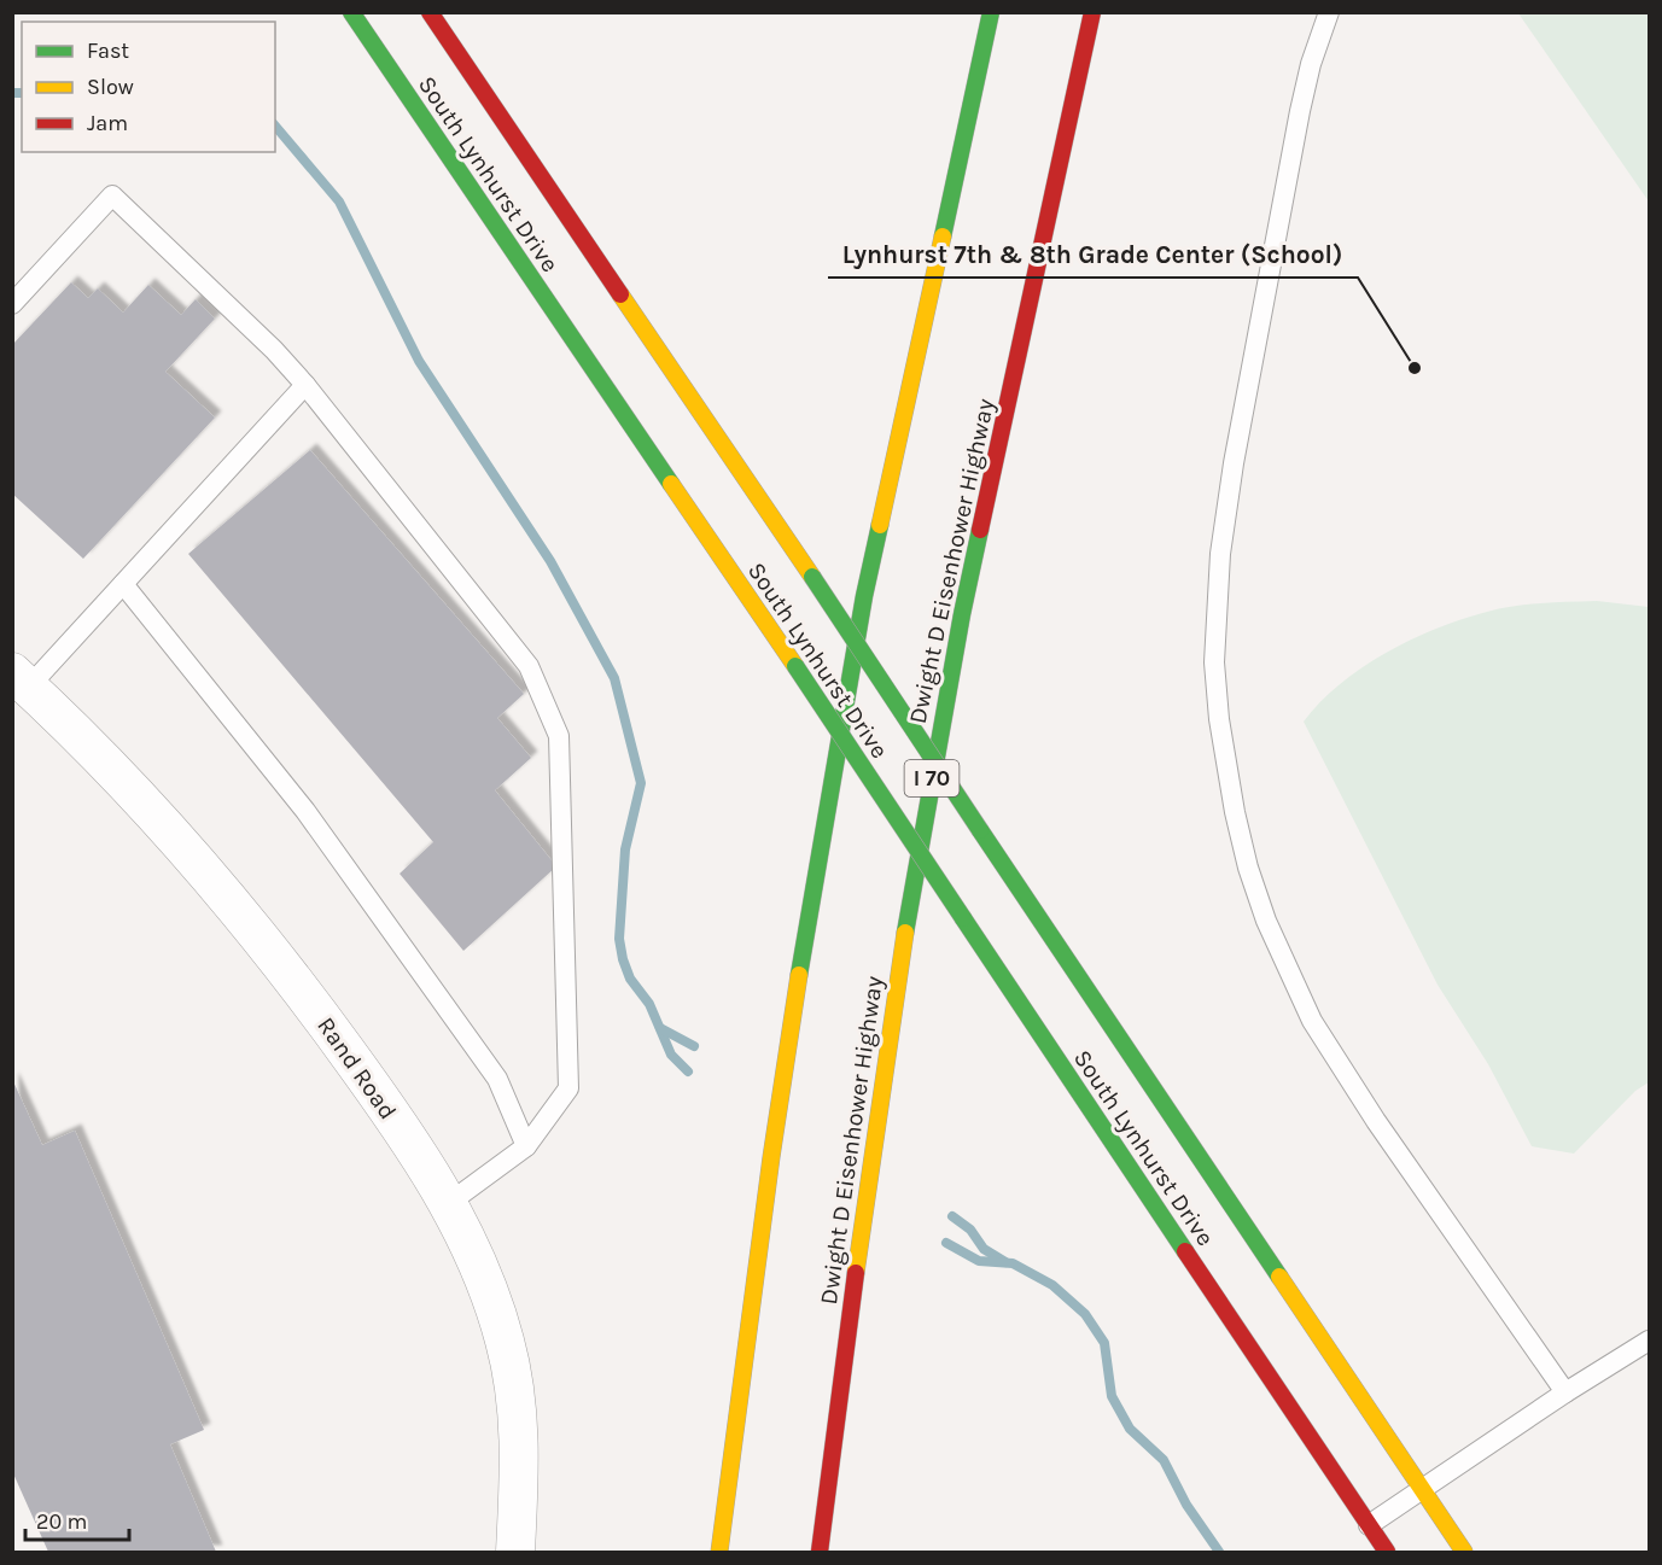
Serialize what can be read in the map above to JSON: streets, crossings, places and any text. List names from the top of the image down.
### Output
{
  "streets": {
    "main road": ["South Lynhurst Drive", "Dwight D Eisenhower Highway", "I 70"],
    "street": ["Rand Road"]
  },
  "places": ["Lynhurst 7th & 8th Grade Center (School)"],
  "legend": ["Fast", "Slow", "Jam"],
  "scale_bar": "20 m"
}
